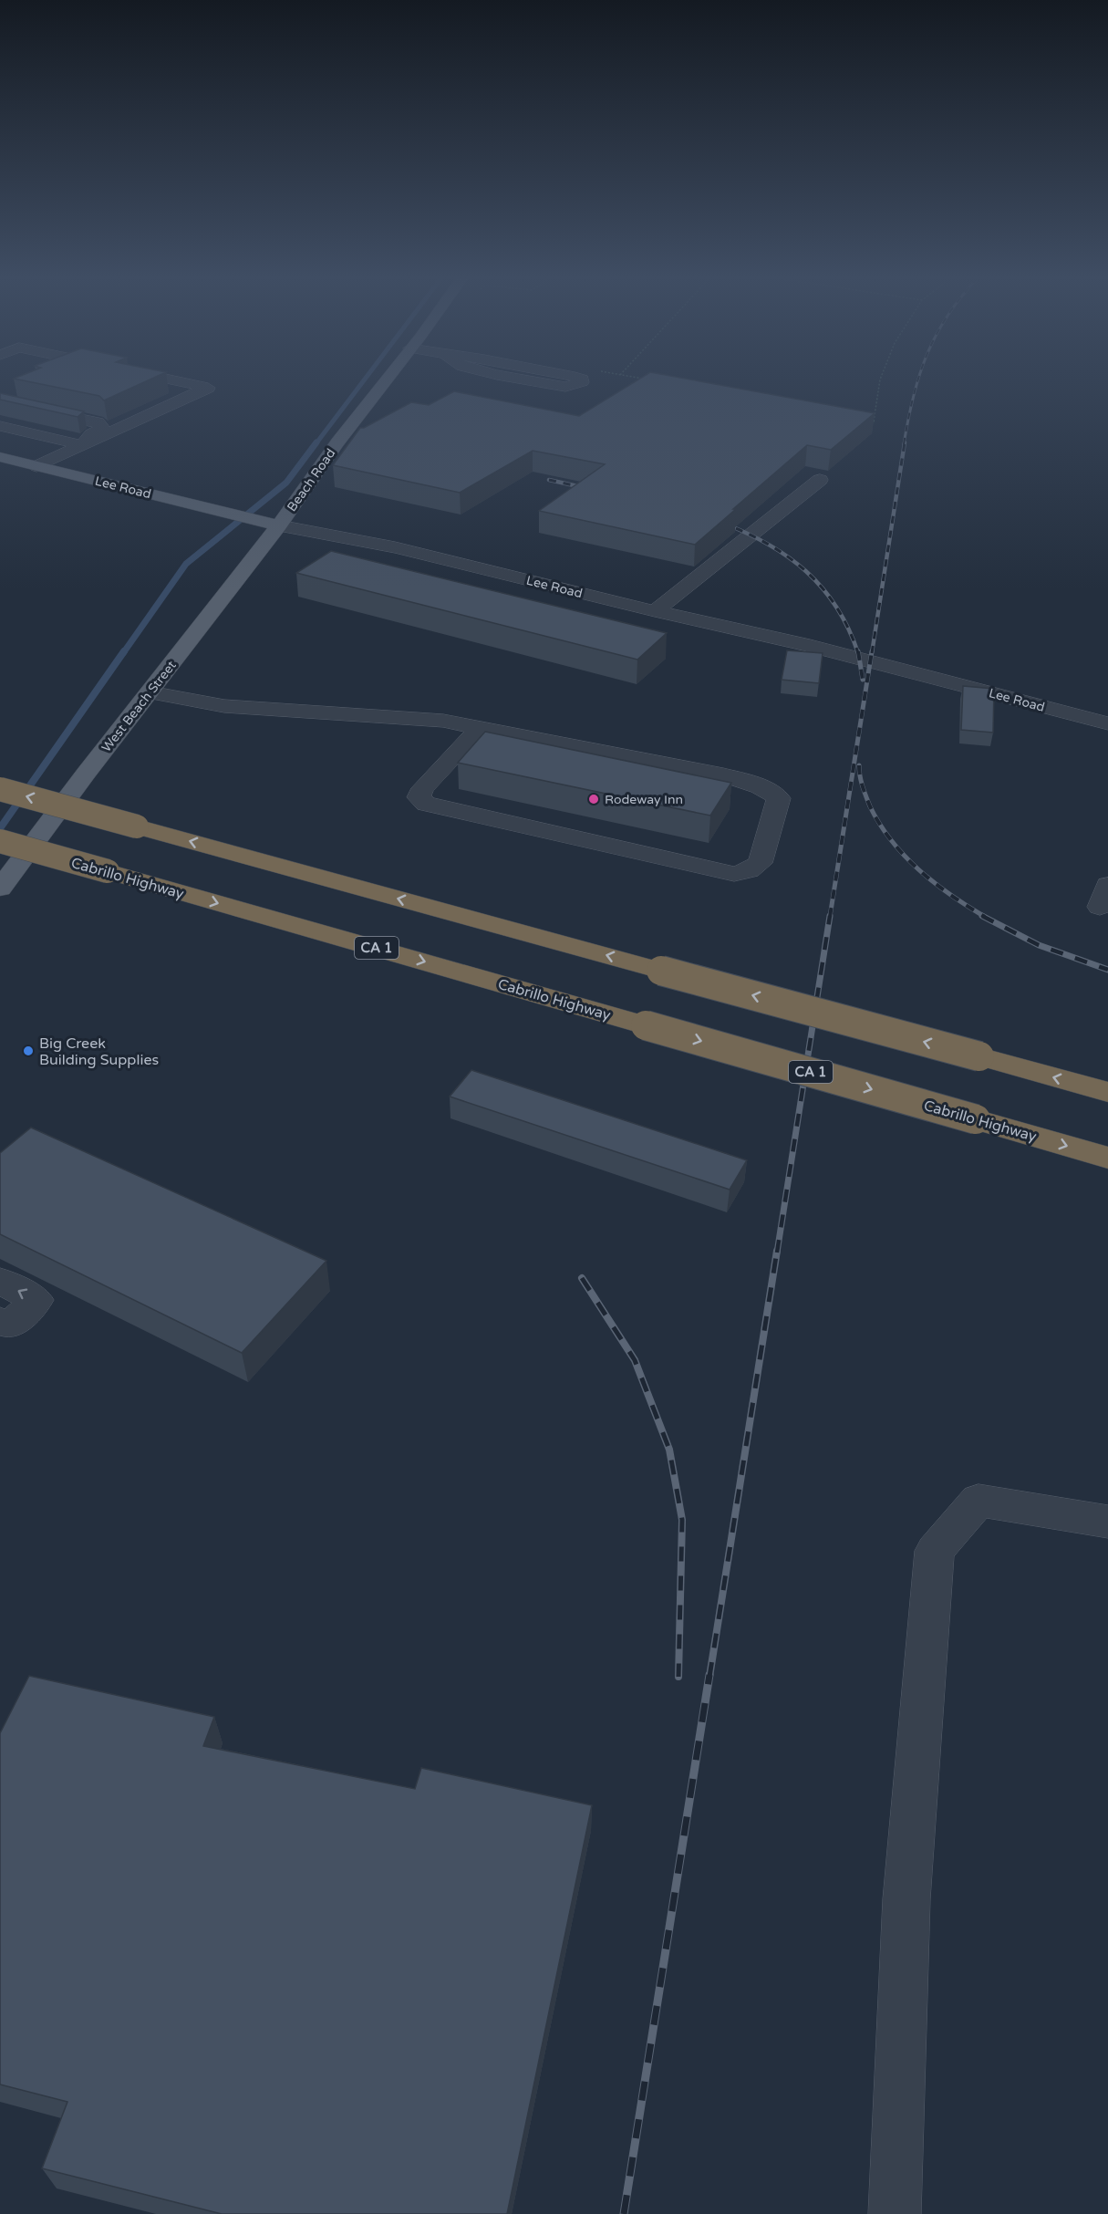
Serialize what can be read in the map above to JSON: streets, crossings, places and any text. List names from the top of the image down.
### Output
{
  "streets": {
    "highway": ["Cabrillo Highway", "CA 1"],
    "main road": ["Beach Road", "Lee Road", "West Beach Street"]
  },
  "crossings": [
    ["Beach Road", "Lee Road"],
    ["Beach Road", "West Beach Street"],
    ["Lee Road", "West Beach Street"]
  ],
  "places": ["Rodeway Inn", "Big Creek Building Supplies"]
}
